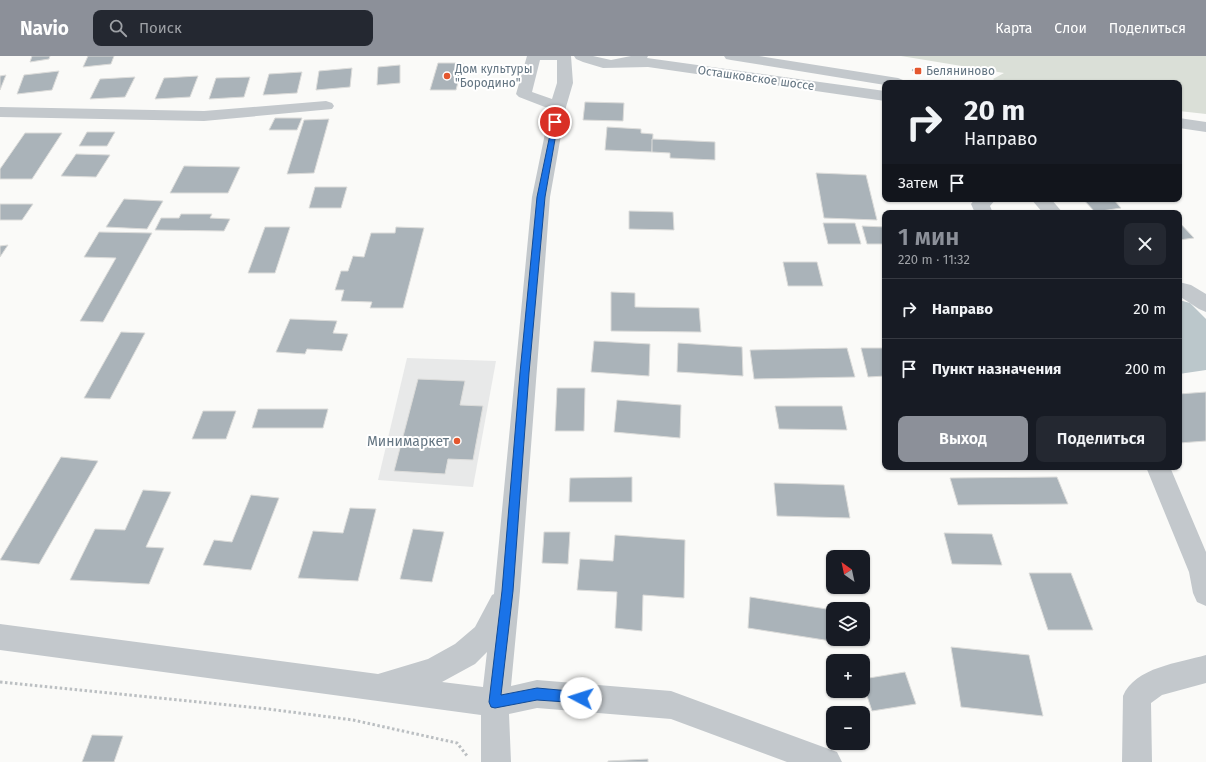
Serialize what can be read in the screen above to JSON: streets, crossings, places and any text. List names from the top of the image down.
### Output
{
  "streets": {
    "street": ["Осташковское шоссе"]
  },
  "places": {
    "transit": ["Беляниново"],
    "other": ["Дом культуры \"Бородино\"", "Минимаркет"]
  },
  "north": "top left",
  "page": {
    "header": "Navio",
    "search": "Поиск",
    "nav": ["Карта", "Слои", "Поделиться"],
    "turn": ["20 m", "Направо"],
    "then": "Затем",
    "heading": ["1 мин", "220 m · 11:32"],
    "list": [
      {
        "name": "Направо",
        "value": "20 m"
      },
      {
        "name": "Пункт назначения",
        "value": "200 m"
      }
    ],
    "buttons": ["Выход", "Поделиться"],
    "map_buttons": ["+", "−"]
  }
}
